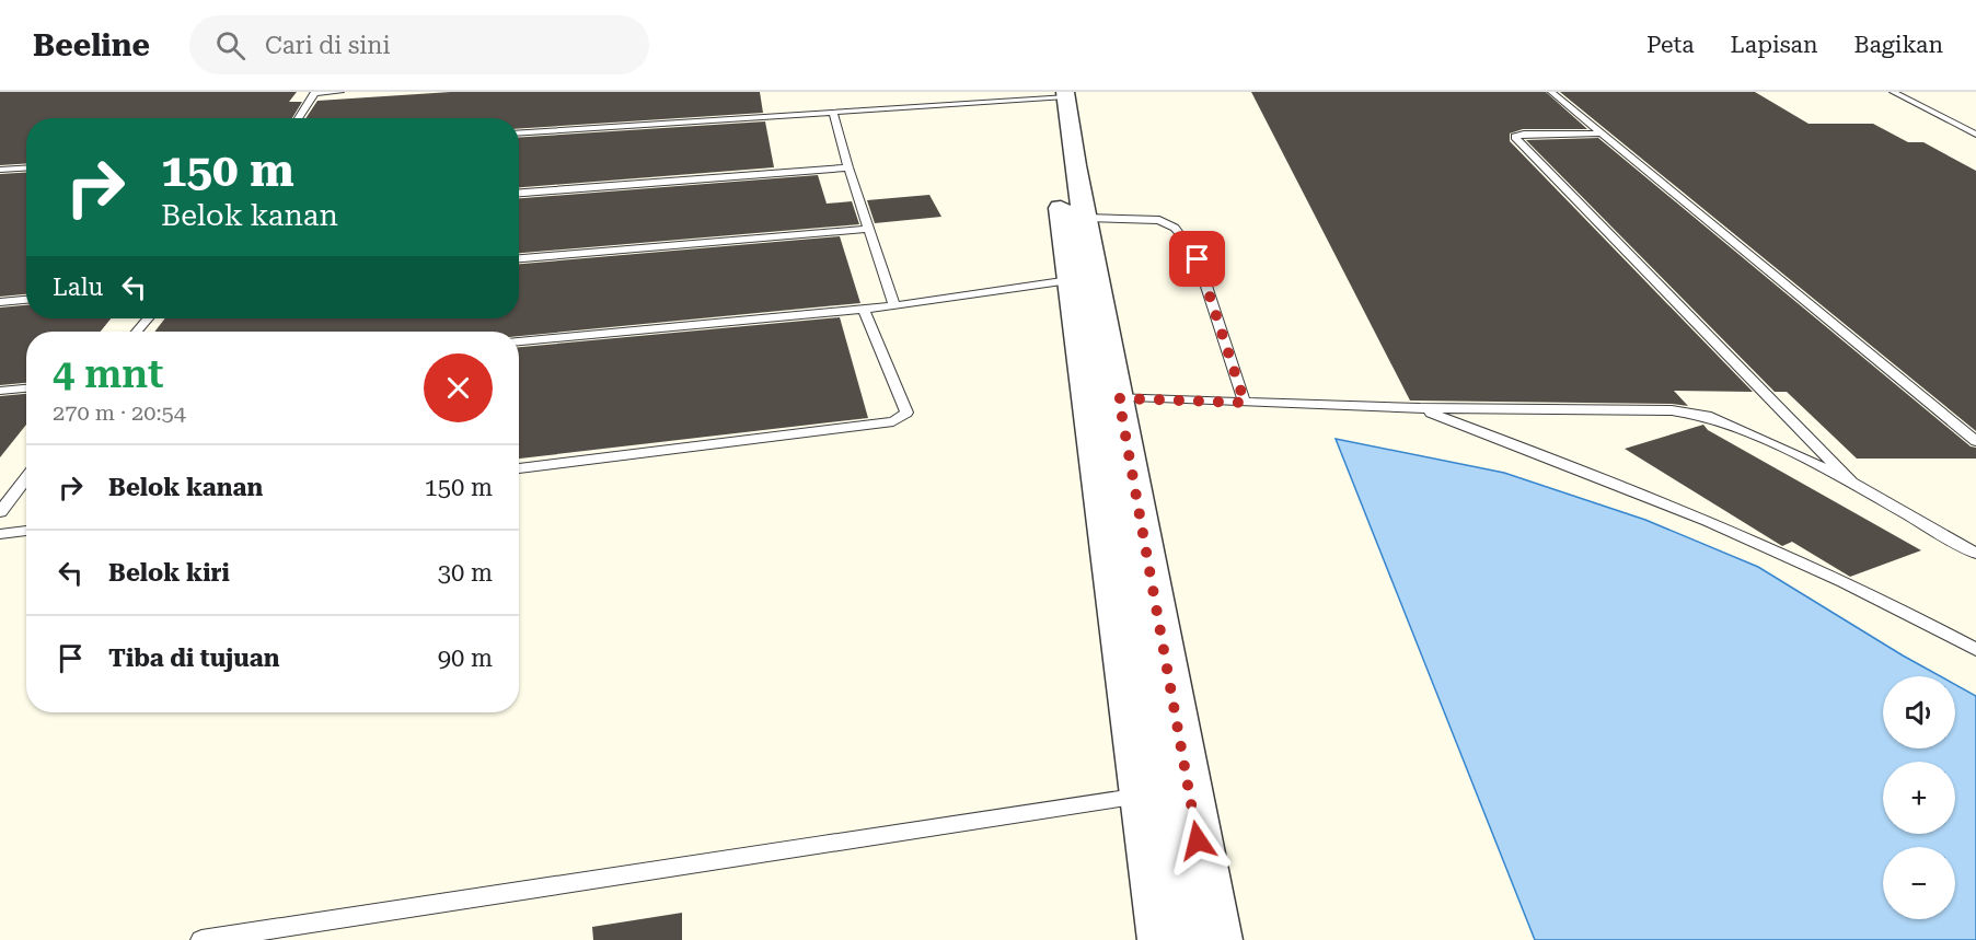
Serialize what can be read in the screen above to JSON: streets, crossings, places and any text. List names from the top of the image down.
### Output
{
  "page": {
    "header": "Beeline",
    "search": "Cari di sini",
    "nav": ["Peta", "Lapisan", "Bagikan"],
    "turn": ["150 m", "Belok kanan"],
    "then": "Lalu",
    "heading": ["4 mnt", "270 m · 20:54"],
    "list": [
      {
        "name": "Belok kanan",
        "value": "150 m"
      },
      {
        "name": "Belok kiri",
        "value": "30 m"
      },
      {
        "name": "Tiba di tujuan",
        "value": "90 m"
      }
    ],
    "map_buttons": ["+", "−"]
  }
}
